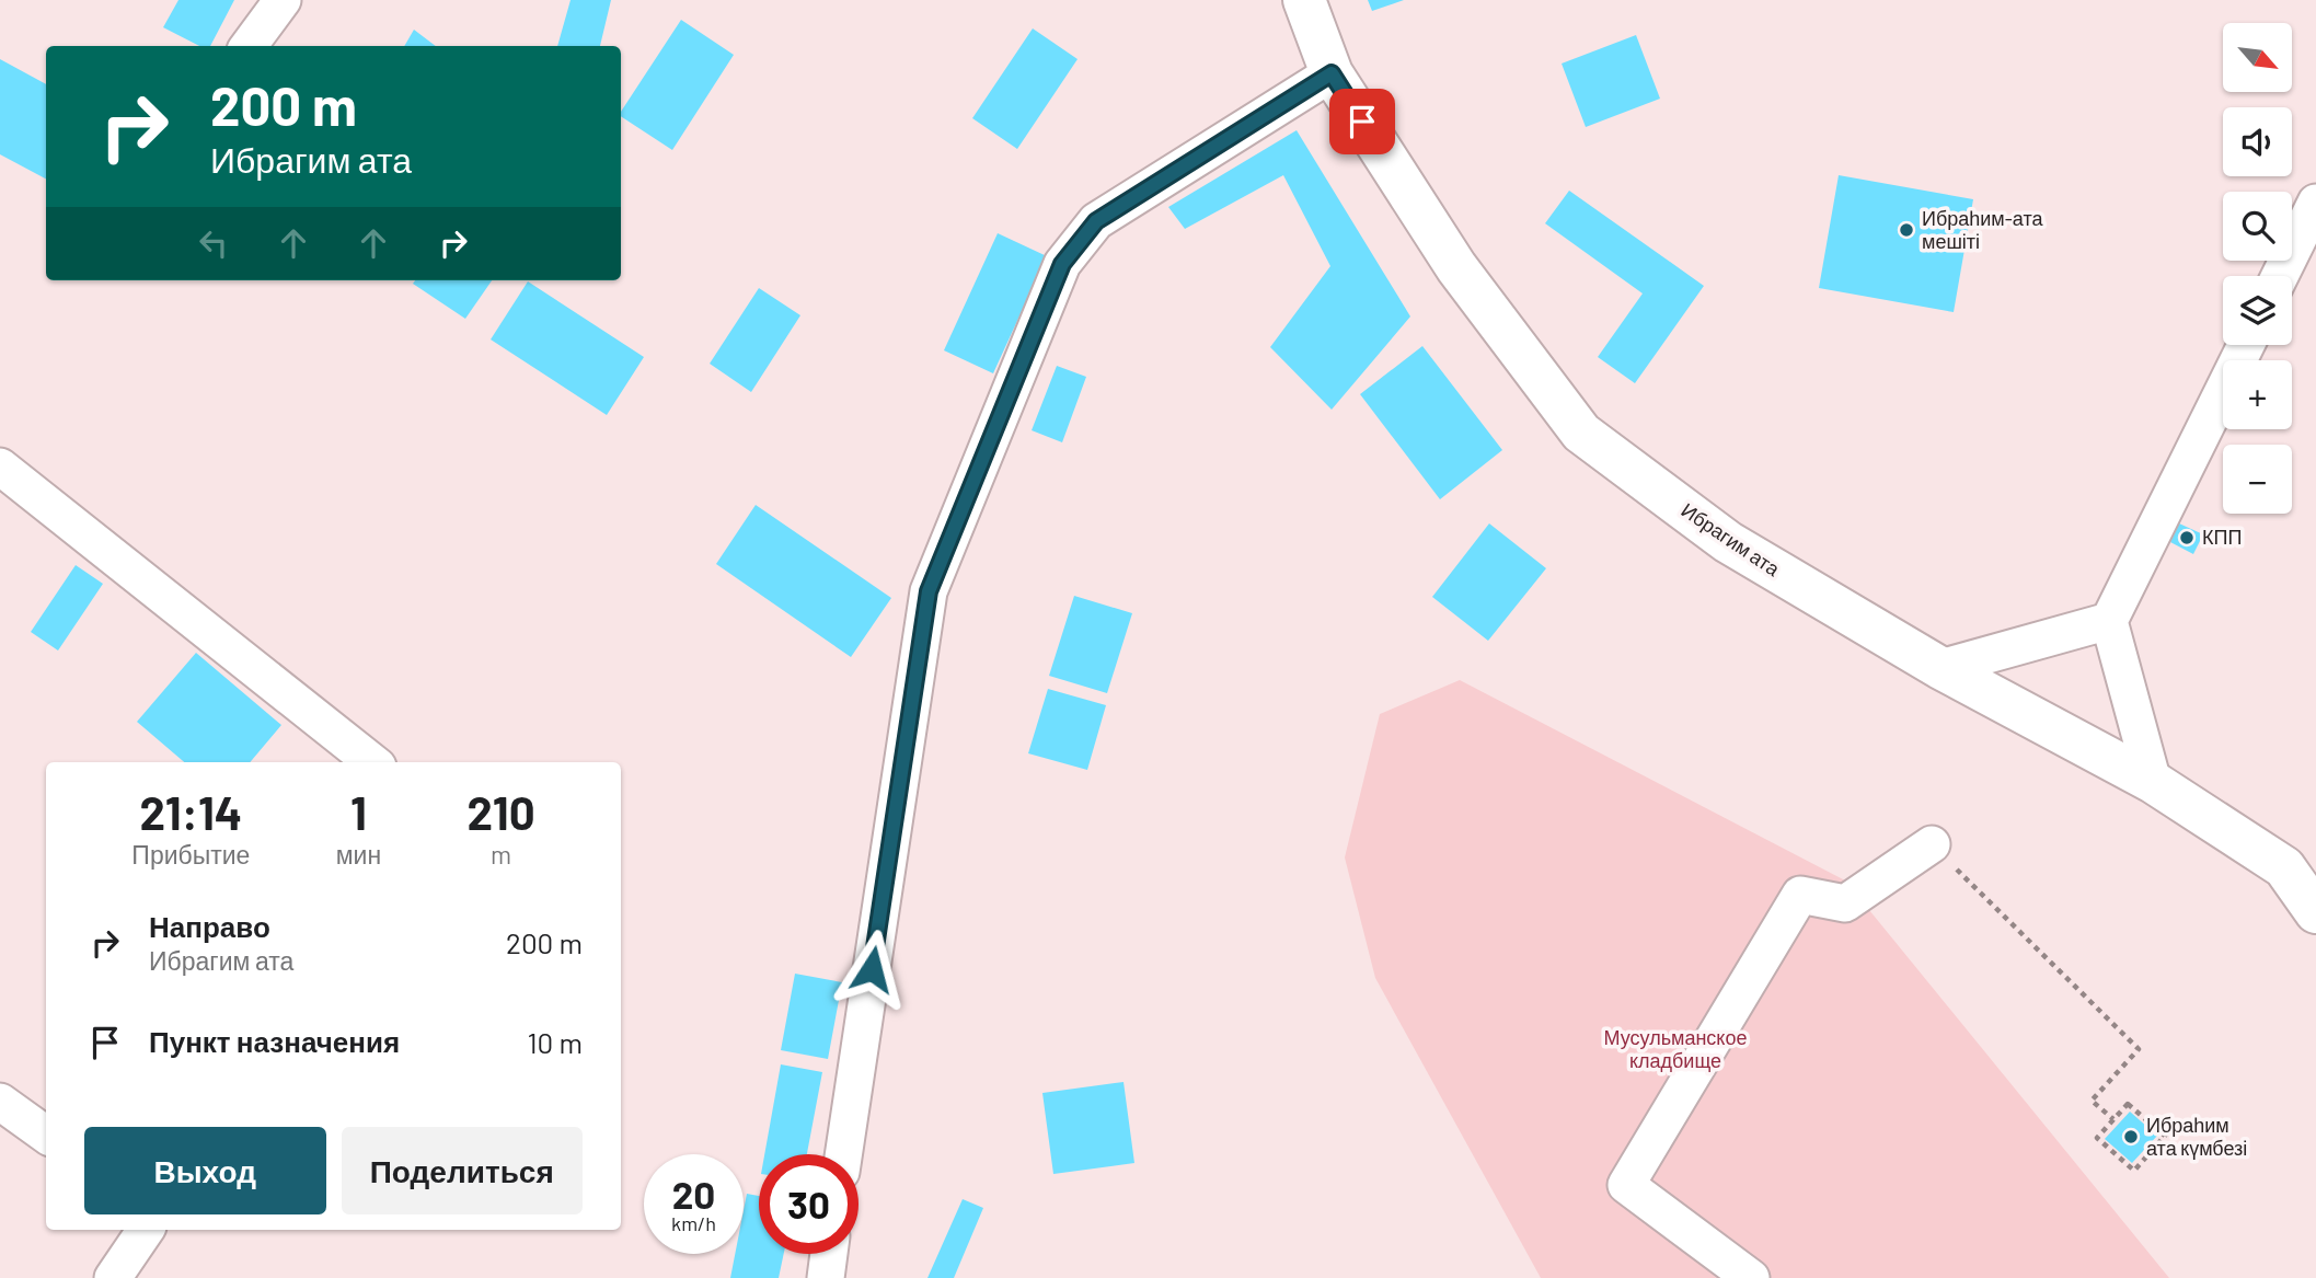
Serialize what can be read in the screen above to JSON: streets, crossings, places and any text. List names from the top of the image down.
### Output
{
  "streets": {
    "street": ["Ибрагим ата"]
  },
  "parks": ["Мусульманское кладбище"],
  "places": ["Ибраһим-ата мешіті", "КПП", "Ибраһим ата күмбезі"],
  "north": "bottom right",
  "page": {
    "map_buttons": ["+", "−"],
    "turn": ["200 m", "Ибрагим ата"],
    "eta": [
      "21:14",
      "Прибытие",
      "1",
      "мин",
      "210",
      "m"
    ],
    "list": [
      {
        "name": "Направо",
        "note": "Ибрагим ата",
        "value": "200 m"
      },
      {
        "name": "Пункт назначения",
        "value": "10 m"
      }
    ],
    "buttons": ["Выход", "Поделиться"],
    "speed": "20 km/h",
    "limit": "30"
  }
}
